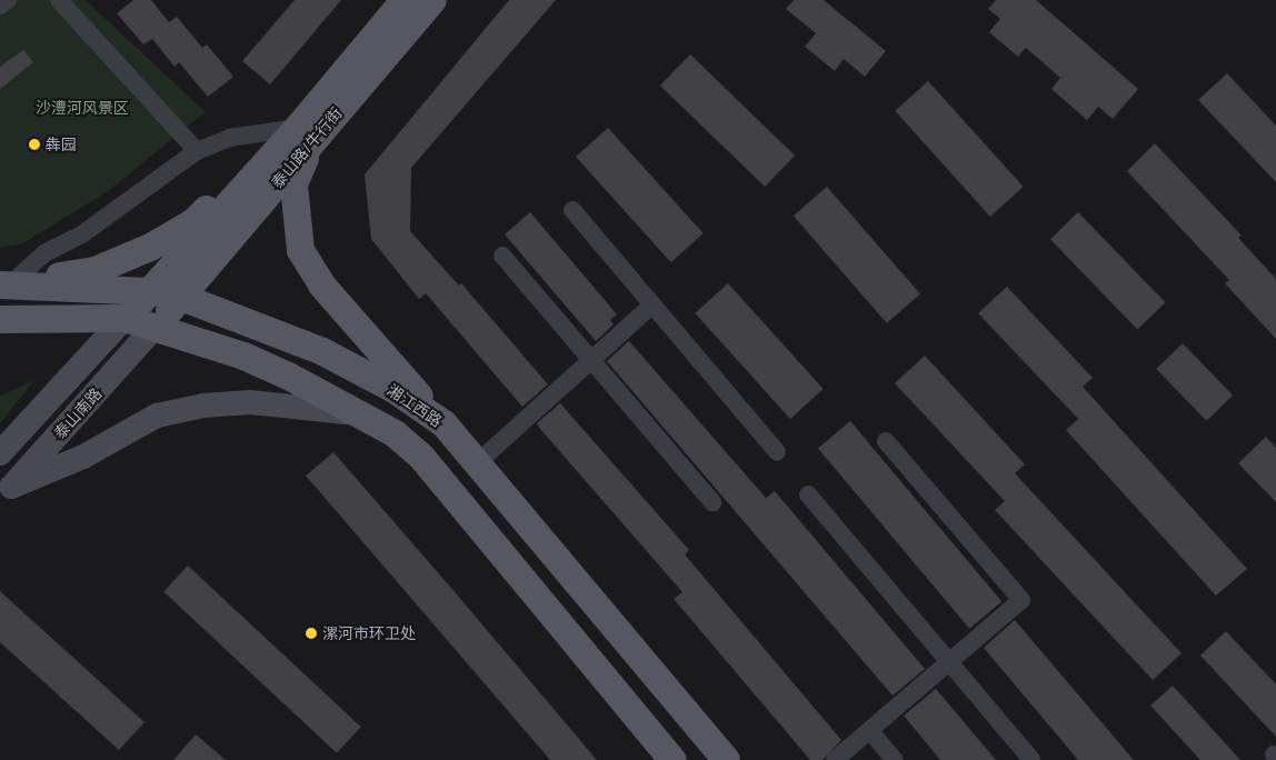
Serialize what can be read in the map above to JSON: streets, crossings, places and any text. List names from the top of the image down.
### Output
{
  "streets": {
    "main road": ["泰山路/牛行街", "湘江西路", "泰山南路"]
  },
  "crossings": [
    ["泰山路/牛行街", "湘江西路"],
    ["泰山路/牛行街", "泰山南路"]
  ],
  "parks": ["沙澧河风景区"],
  "places": ["犇园", "漯河市环卫处"]
}
